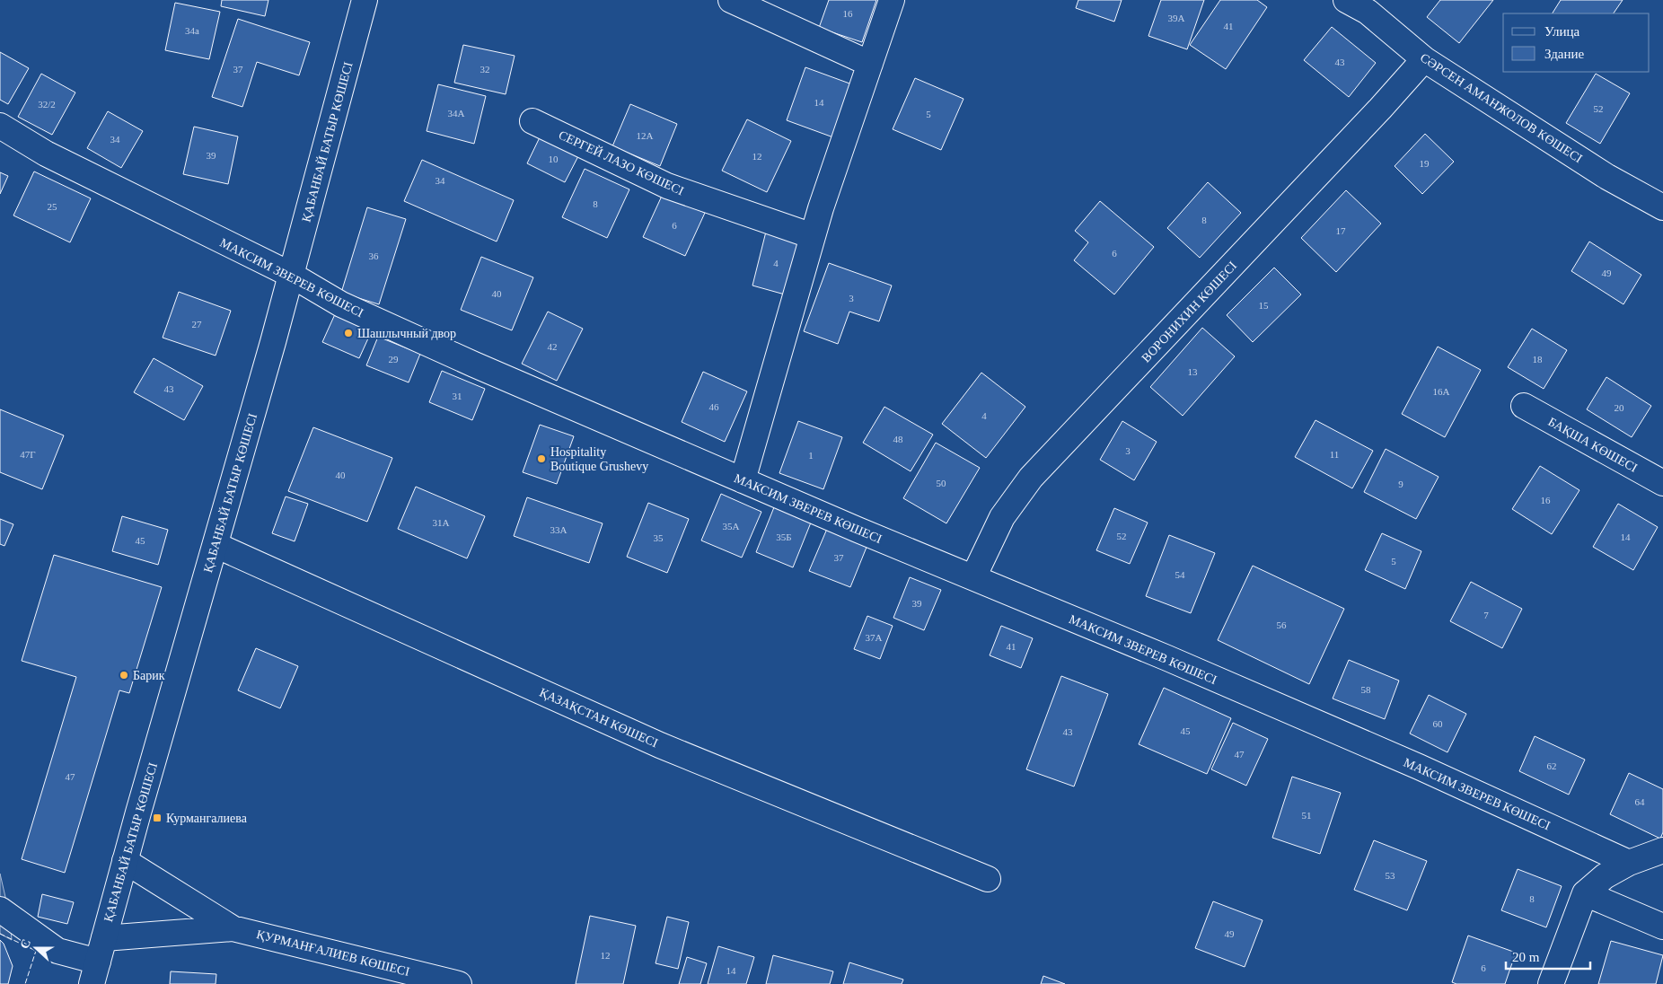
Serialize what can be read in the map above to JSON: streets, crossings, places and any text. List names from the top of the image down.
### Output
{
  "streets": {
    "street": [
      "СӘРСЕН АМАНЖОЛОВ КӨШЕСІ",
      "ҚАБАНБАЙ БАТЫР КӨШЕСІ",
      "СЕРГЕЙ ЛАЗО КӨШЕСІ",
      "МАКСИМ ЗВЕРЕВ КӨШЕСІ",
      "ВОРОНИХИН КӨШЕСІ",
      "БАҚША КӨШЕСІ",
      "ҚАЗАҚСТАН КӨШЕСІ",
      "ҚУРМАНҒАЛИЕВ КӨШЕСІ"
    ]
  },
  "crossings": [
    ["СӘРСЕН АМАНЖОЛОВ КӨШЕСІ", "ВОРОНИХИН КӨШЕСІ"],
    ["ҚАБАНБАЙ БАТЫР КӨШЕСІ", "МАКСИМ ЗВЕРЕВ КӨШЕСІ"],
    ["ҚАБАНБАЙ БАТЫР КӨШЕСІ", "ҚАЗАҚСТАН КӨШЕСІ"],
    ["МАКСИМ ЗВЕРЕВ КӨШЕСІ", "ВОРОНИХИН КӨШЕСІ"]
  ],
  "places": {
    "other": ["Шашлычный двор", "Hospitality Boutique Grushevy", "Барик"],
    "transit": ["Курмангалиева"]
  },
  "house_numbers": [
    "16",
    "39А",
    "41",
    "34а",
    "43",
    "37",
    "32",
    "14",
    "32/2",
    "52",
    "34А",
    "5",
    "12А",
    "34",
    "39",
    "12",
    "10",
    "19",
    "34",
    "8",
    "25",
    "8",
    "6",
    "17",
    "6",
    "36",
    "4",
    "49",
    "40",
    "3",
    "15",
    "27",
    "42",
    "29",
    "18",
    "13",
    "43",
    "16А",
    "31",
    "46",
    "20",
    "4",
    "48",
    "3",
    "47Г",
    "11",
    "1",
    "40",
    "50",
    "9",
    "16",
    "31А",
    "35А",
    "33А",
    "52",
    "35Б",
    "14",
    "35",
    "45",
    "37",
    "5",
    "54",
    "39",
    "7",
    "56",
    "37А",
    "41",
    "58",
    "60",
    "45",
    "43",
    "47",
    "62",
    "47",
    "64",
    "51",
    "53",
    "8",
    "49",
    "12",
    "6",
    "14"
  ],
  "legend": ["Улица", "Здание"],
  "scale_bar": "20 m",
  "north": "left"
}
